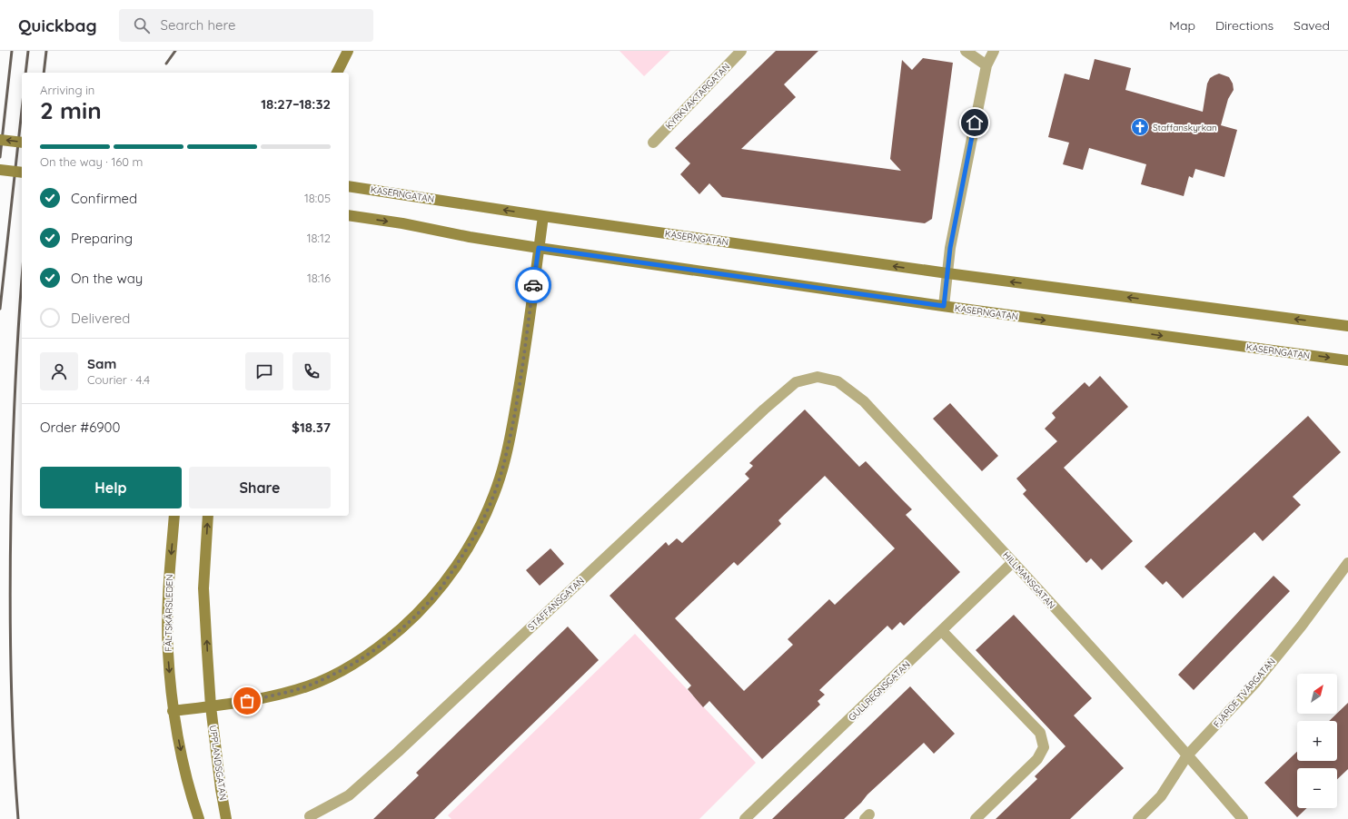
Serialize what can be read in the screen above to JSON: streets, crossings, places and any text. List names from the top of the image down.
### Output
{
  "streets": {
    "main road": ["KASERNGATAN", "FÄLTSKÄRSLEDEN", "UPPLANDSGATAN"],
    "street": [
      "KYRKVAKTARGATAN",
      "HILLMANSGATAN",
      "STAFFANSGATAN",
      "GULLREGNSGATAN",
      "FJÄRDE TVÄRGATAN"
    ]
  },
  "crossings": [
    ["HILLMANSGATAN", "STAFFANSGATAN"],
    ["HILLMANSGATAN", "GULLREGNSGATAN"],
    ["HILLMANSGATAN", "FJÄRDE TVÄRGATAN"]
  ],
  "places": {
    "church": ["Staffanskyrkan"]
  },
  "north": "top right",
  "page": {
    "header": "Quickbag",
    "search": "Search here",
    "nav": ["Map", "Directions", "Saved"],
    "heading": ["2 min", "Arriving in", "18:27–18:32"],
    "panel": [
      "Sam",
      "Courier · 4.4",
      "Order #6900",
      "$18.37"
    ],
    "bar": "On the way · 160 m",
    "list": [
      ["Confirmed", "18:05"],
      ["Preparing", "18:12"],
      ["On the way", "18:16"],
      "Delivered"
    ],
    "buttons": ["Help", "Share"],
    "map_buttons": ["+", "−"]
  }
}
